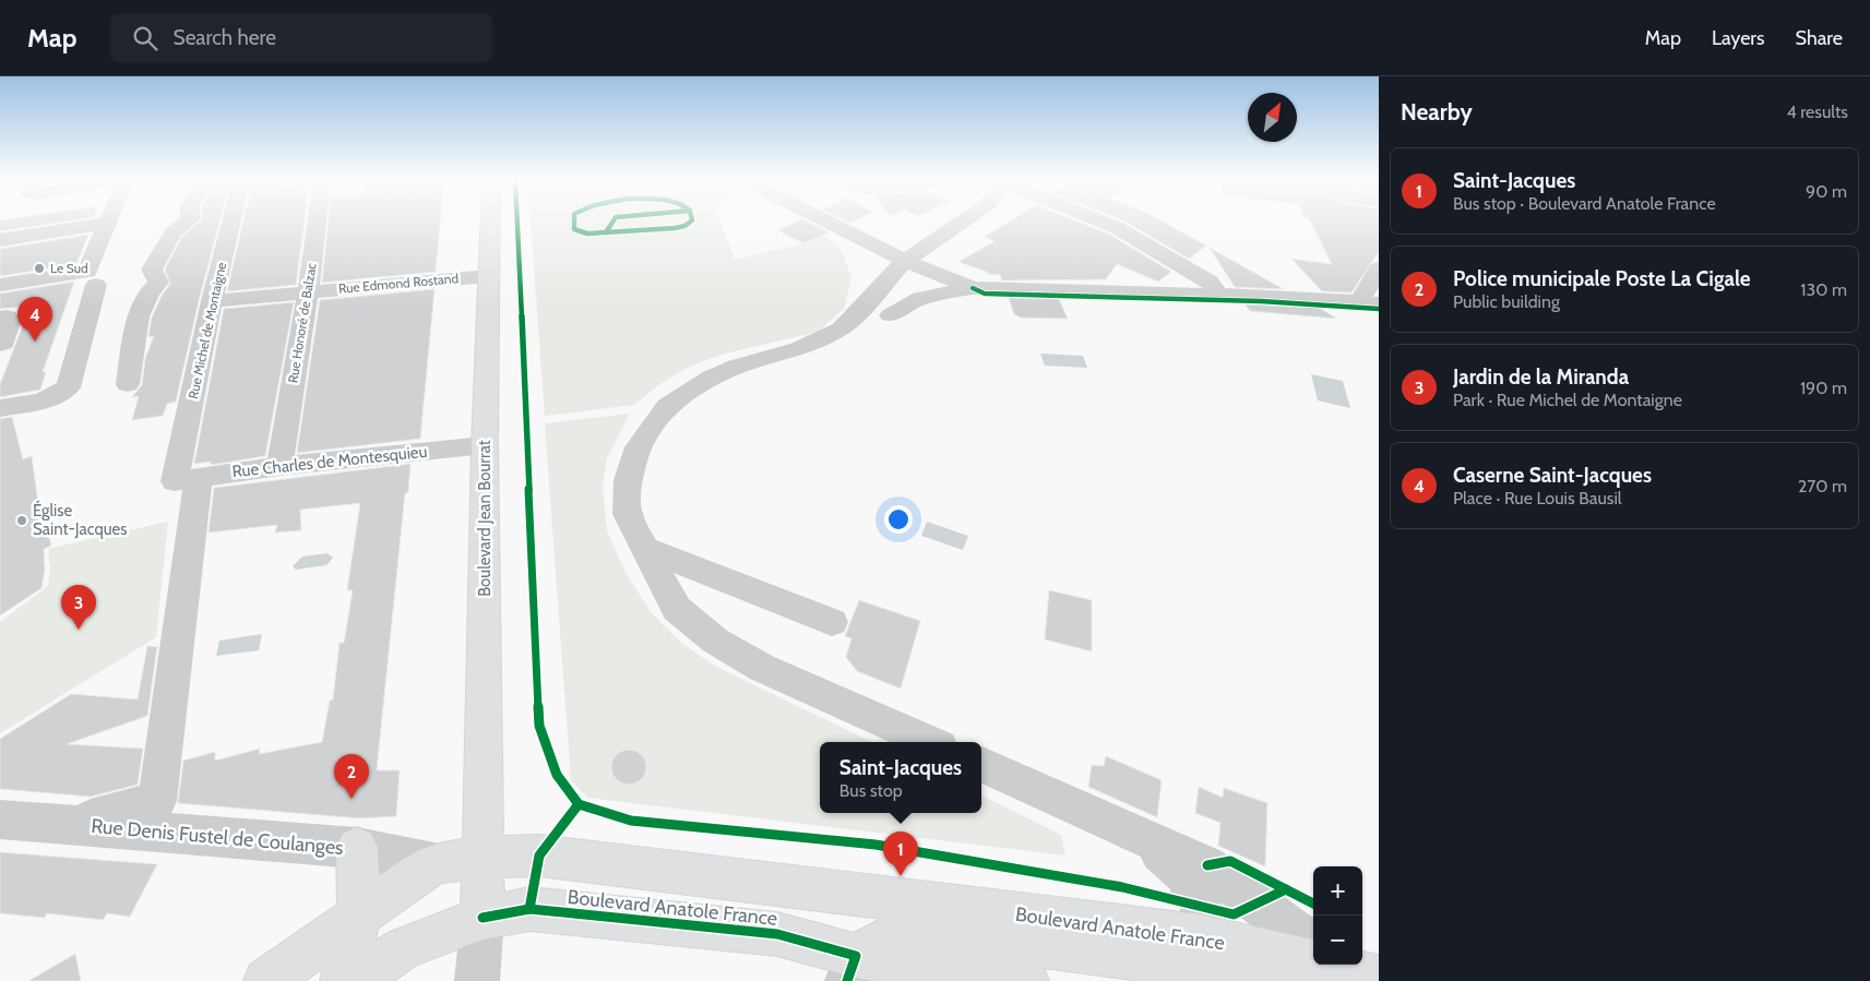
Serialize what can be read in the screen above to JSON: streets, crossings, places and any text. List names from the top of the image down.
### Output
{
  "streets": {
    "main road": ["Boulevard Jean Bourrat", "Boulevard Anatole France"],
    "street": [
      "Rue Edmond Rostand",
      "Rue Honoré de Balzac",
      "Rue Michel de Montaigne",
      "Rue Charles de Montesquieu",
      "Rue Denis Fustel de Coulanges"
    ]
  },
  "crossings": [
    ["Rue Edmond Rostand", "Rue Honoré de Balzac"],
    ["Rue Edmond Rostand", "Rue Michel de Montaigne"],
    ["Rue Edmond Rostand", "Boulevard Jean Bourrat"],
    ["Rue Honoré de Balzac", "Rue Charles de Montesquieu"],
    ["Rue Michel de Montaigne", "Rue Charles de Montesquieu"],
    ["Rue Michel de Montaigne", "Rue Denis Fustel de Coulanges"],
    ["Rue Charles de Montesquieu", "Boulevard Jean Bourrat"],
    ["Boulevard Jean Bourrat", "Boulevard Anatole France"],
    ["Rue Denis Fustel de Coulanges", "Boulevard Anatole France"]
  ],
  "places": ["Le Sud", "Église Saint-Jacques"],
  "north": "top right",
  "page": {
    "header": "Map",
    "search": "Search here",
    "nav": ["Map", "Layers", "Share"],
    "heading": ["Nearby", "4 results"],
    "list": [
      {
        "mark": "1",
        "name": "Saint-Jacques",
        "note": "Bus stop · Boulevard Anatole France",
        "value": "90 m"
      },
      {
        "mark": "2",
        "name": "Police municipale Poste La Cigale",
        "note": "Public building",
        "value": "130 m"
      },
      {
        "mark": "3",
        "name": "Jardin de la Miranda",
        "note": "Park · Rue Michel de Montaigne",
        "value": "190 m"
      },
      {
        "mark": "4",
        "name": "Caserne Saint-Jacques",
        "note": "Place · Rue Louis Bausil",
        "value": "270 m"
      }
    ],
    "pins": [
      "4",
      "3",
      "2",
      "1"
    ],
    "popup": ["Saint-Jacques", "Bus stop"],
    "map_buttons": ["+", "−"]
  }
}
